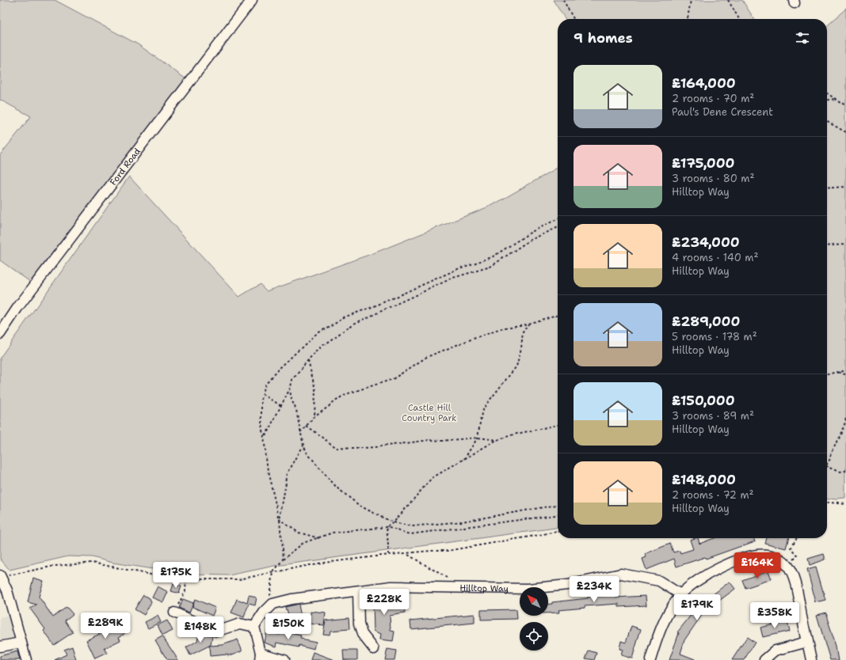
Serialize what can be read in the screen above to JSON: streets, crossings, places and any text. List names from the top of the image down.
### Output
{
  "streets": {
    "street": ["Ford Road", "Hilltop Way"]
  },
  "parks": ["Castle Hill Country Park"],
  "north": "top left",
  "page": {
    "heading": "9 homes",
    "list": [
      {
        "name": "£164,000",
        "note": "2 rooms · 70 m² · Paul's Dene Crescent"
      },
      {
        "name": "£175,000",
        "note": "3 rooms · 80 m² · Hilltop Way"
      },
      {
        "name": "£234,000",
        "note": "4 rooms · 140 m² · Hilltop Way"
      },
      {
        "name": "£289,000",
        "note": "5 rooms · 178 m² · Hilltop Way"
      },
      {
        "name": "£150,000",
        "note": "3 rooms · 89 m² · Hilltop Way"
      },
      {
        "name": "£148,000",
        "note": "2 rooms · 72 m² · Hilltop Way"
      }
    ],
    "price": [
      "£164K",
      "£175K",
      "£234K",
      "£228K",
      "£179K",
      "£358K",
      "£289K",
      "£150K",
      "£148K"
    ]
  }
}
